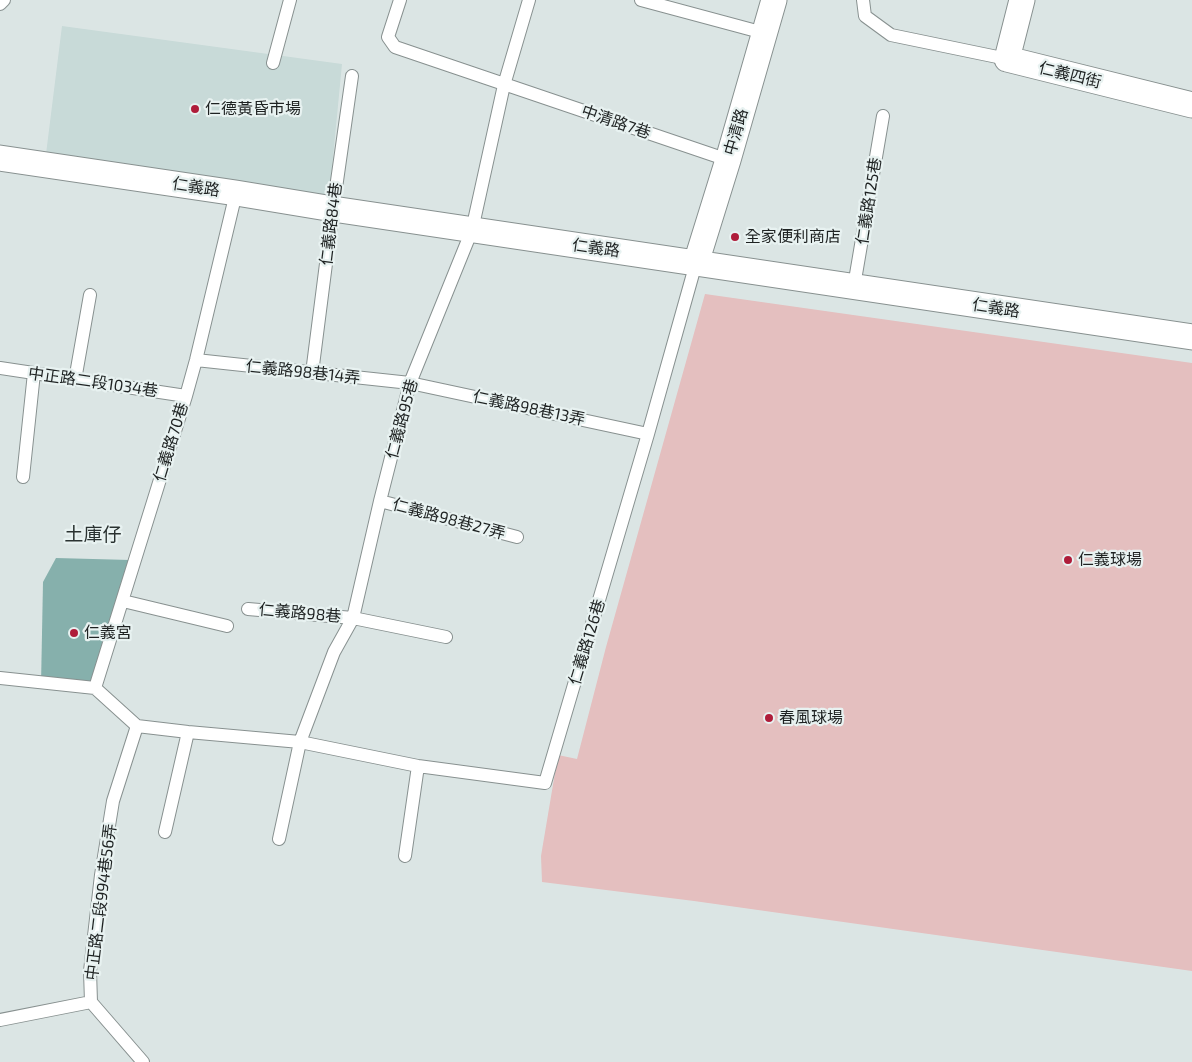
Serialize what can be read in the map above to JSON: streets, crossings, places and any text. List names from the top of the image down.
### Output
{
  "streets": {
    "street": ["仁義四街", "中清路", "仁義路"],
    "lane": [
      "中清路7巷",
      "仁義路125巷",
      "仁義路84巷",
      "仁義路98巷14弄",
      "中正路二段1034巷",
      "仁義路98巷13弄",
      "仁義路95巷",
      "仁義路70巷",
      "仁義路98巷27弄",
      "仁義路98巷",
      "仁義路126巷",
      "中正路二段994巷56弄"
    ]
  },
  "crossings": [
    ["中清路7巷", "中清路"],
    ["中清路7巷", "仁義路95巷"],
    ["中清路", "仁義路"],
    ["中清路", "仁義路126巷"],
    ["仁義路", "仁義路125巷"],
    ["仁義路", "仁義路84巷"],
    ["仁義路", "仁義路95巷"],
    ["仁義路", "仁義路70巷"],
    ["仁義路", "仁義路126巷"],
    ["仁義路84巷", "仁義路98巷14弄"],
    ["仁義路98巷14弄", "仁義路98巷13弄"],
    ["仁義路98巷14弄", "仁義路95巷"],
    ["仁義路98巷14弄", "仁義路70巷"],
    ["中正路二段1034巷", "仁義路70巷"],
    ["仁義路98巷13弄", "仁義路95巷"],
    ["仁義路98巷13弄", "仁義路126巷"],
    ["仁義路95巷", "仁義路98巷27弄"],
    ["仁義路95巷", "仁義路98巷"],
    ["仁義路95巷", "仁義路126巷"],
    ["仁義路126巷", "中正路二段994巷56弄"]
  ],
  "districts": ["土庫仔"],
  "places": [
    "仁德黃昏市場",
    "全家便利商店",
    "仁義球場",
    "仁義宮",
    "春風球場"
  ]
}
